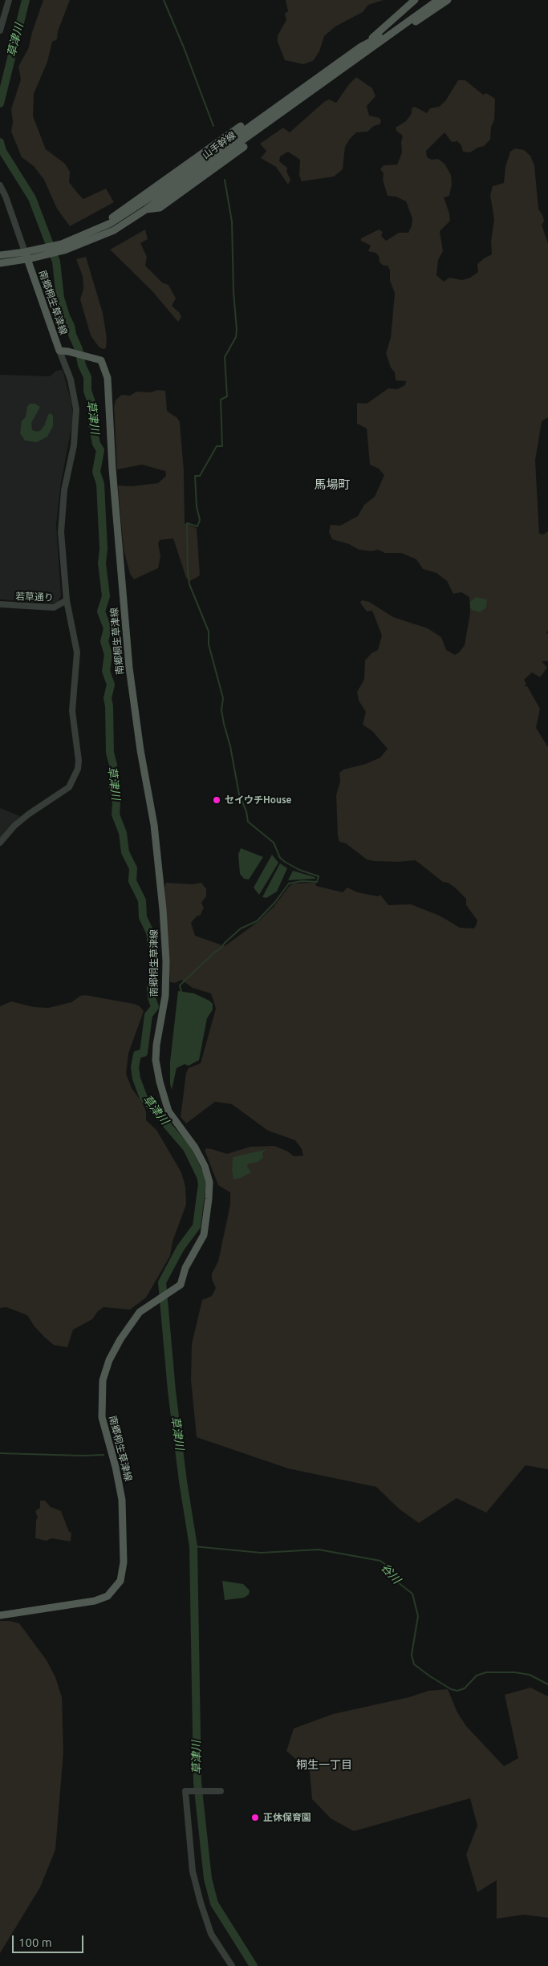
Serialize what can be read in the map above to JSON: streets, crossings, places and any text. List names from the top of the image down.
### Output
{
  "streets": {
    "main road": ["山手幹線", "南郷桐生草津線"],
    "street": ["若草通り"]
  },
  "crossings": [
    ["山手幹線", "南郷桐生草津線"]
  ],
  "districts": ["馬場町", "桐生一丁目"],
  "water": ["草津川", "谷川"],
  "places": ["セイウチHouse", "正休保育園"],
  "scale_bar": "100 m"
}
